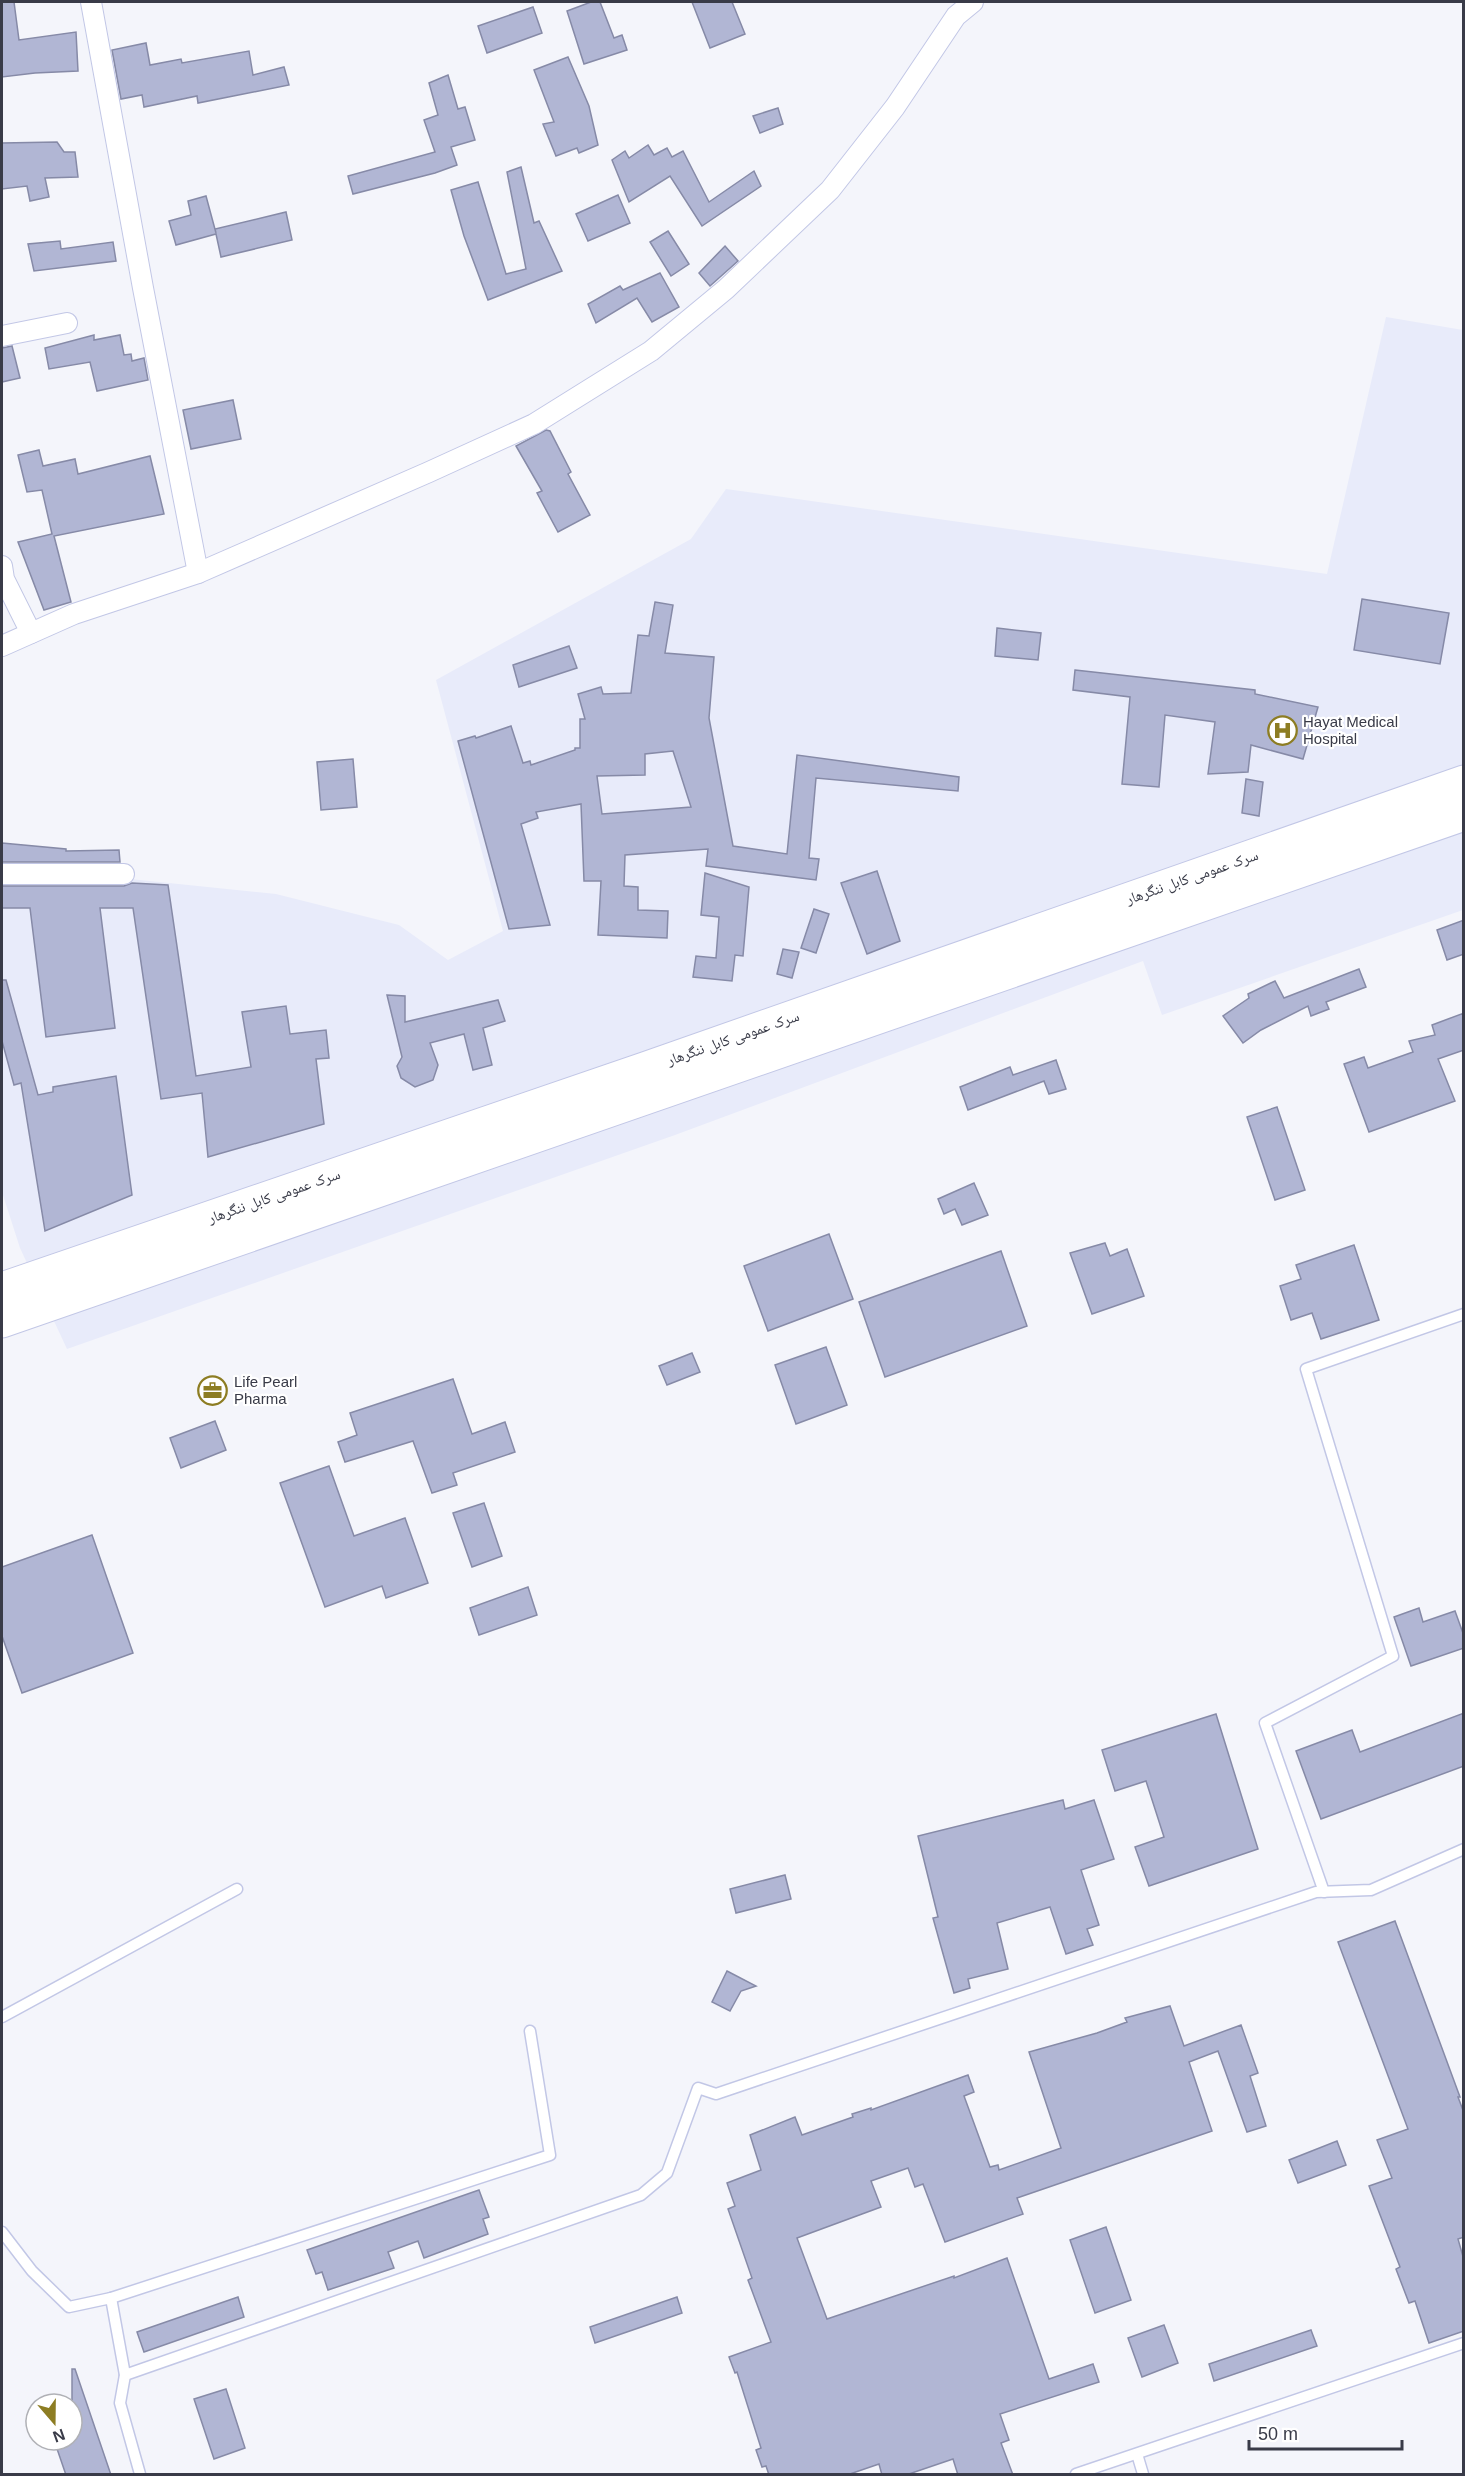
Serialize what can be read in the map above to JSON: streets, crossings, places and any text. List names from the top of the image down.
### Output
{
  "streets": {
    "highway": ["سرک عمومی کابل ننگرهار"]
  },
  "places": {
    "hospital": ["Hayat Medical Hospital"],
    "office": ["Life Pearl Pharma"]
  },
  "scale_bar": "50 m",
  "north": "bottom"
}
